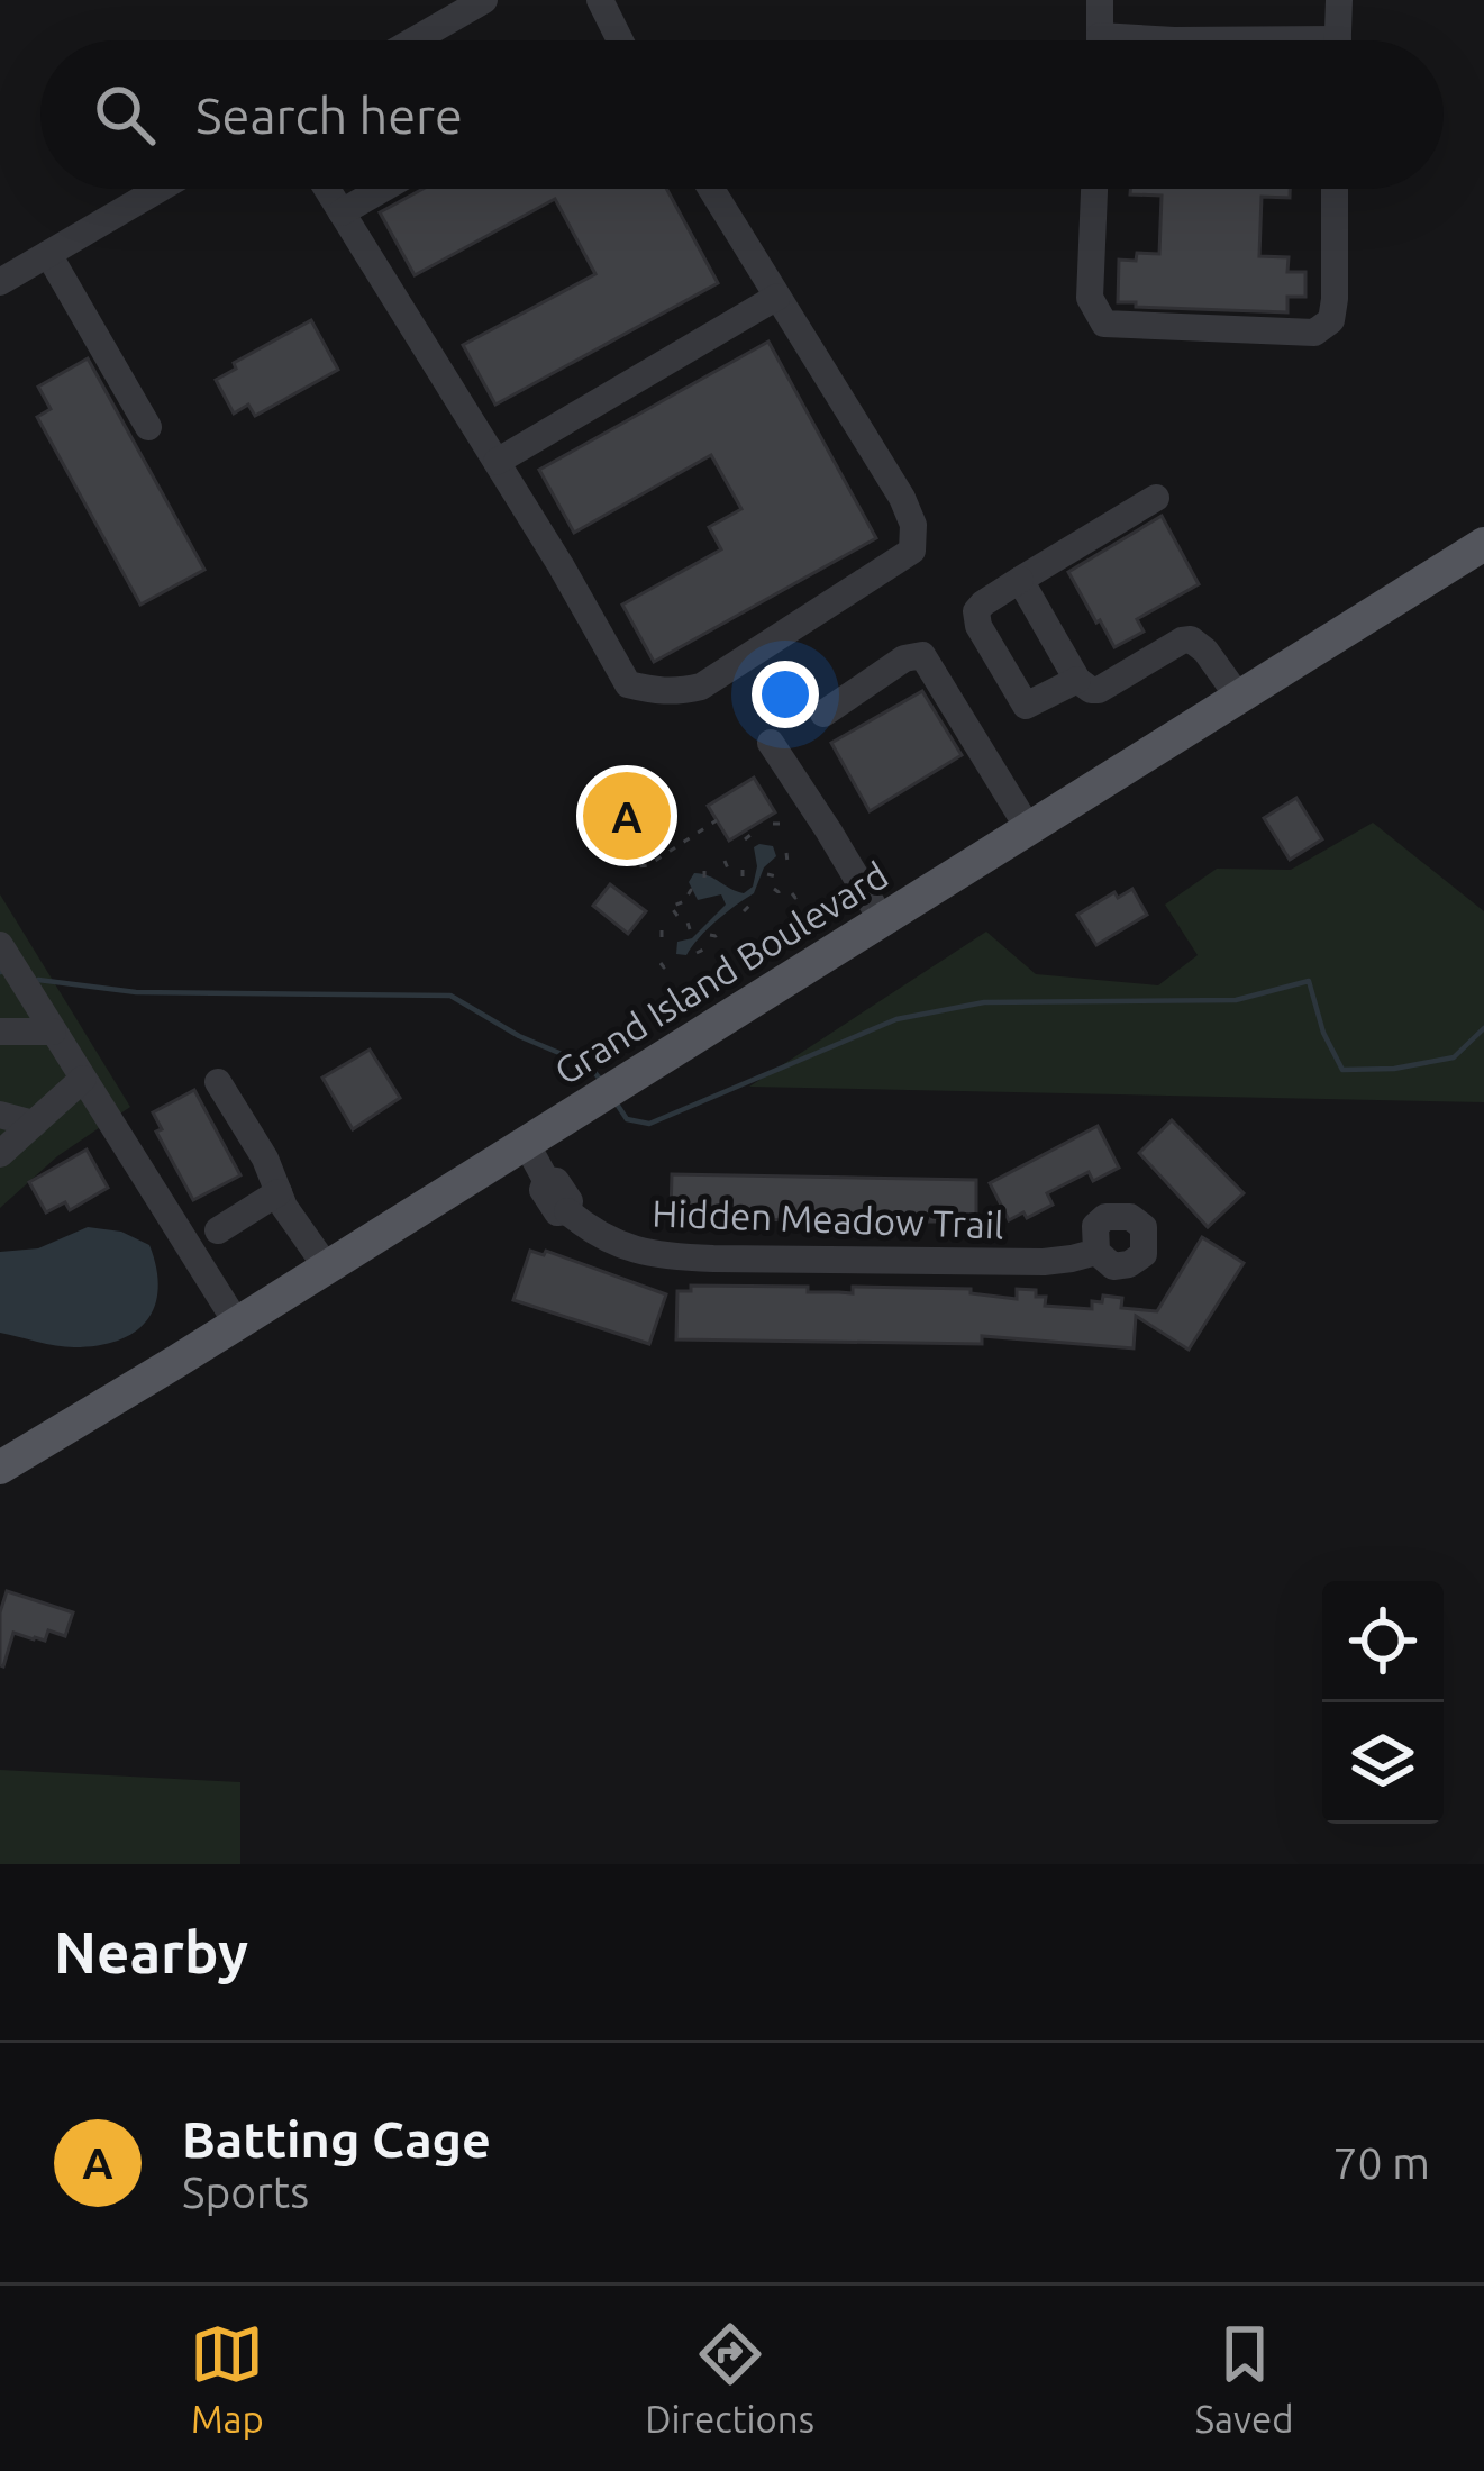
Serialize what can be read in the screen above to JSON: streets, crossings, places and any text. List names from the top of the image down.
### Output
{
  "streets": {
    "main road": ["Grand Island Boulevard"],
    "street": ["Hidden Meadow Trail"]
  },
  "crossings": [
    ["Grand Island Boulevard", "Hidden Meadow Trail"]
  ],
  "page": {
    "search": "Search here",
    "pins": "A",
    "heading": "Nearby",
    "list": [
      {
        "mark": "A",
        "name": "Batting Cage",
        "note": "Sports",
        "value": "70 m"
      }
    ],
    "nav": ["Map", "Directions", "Saved"]
  }
}
